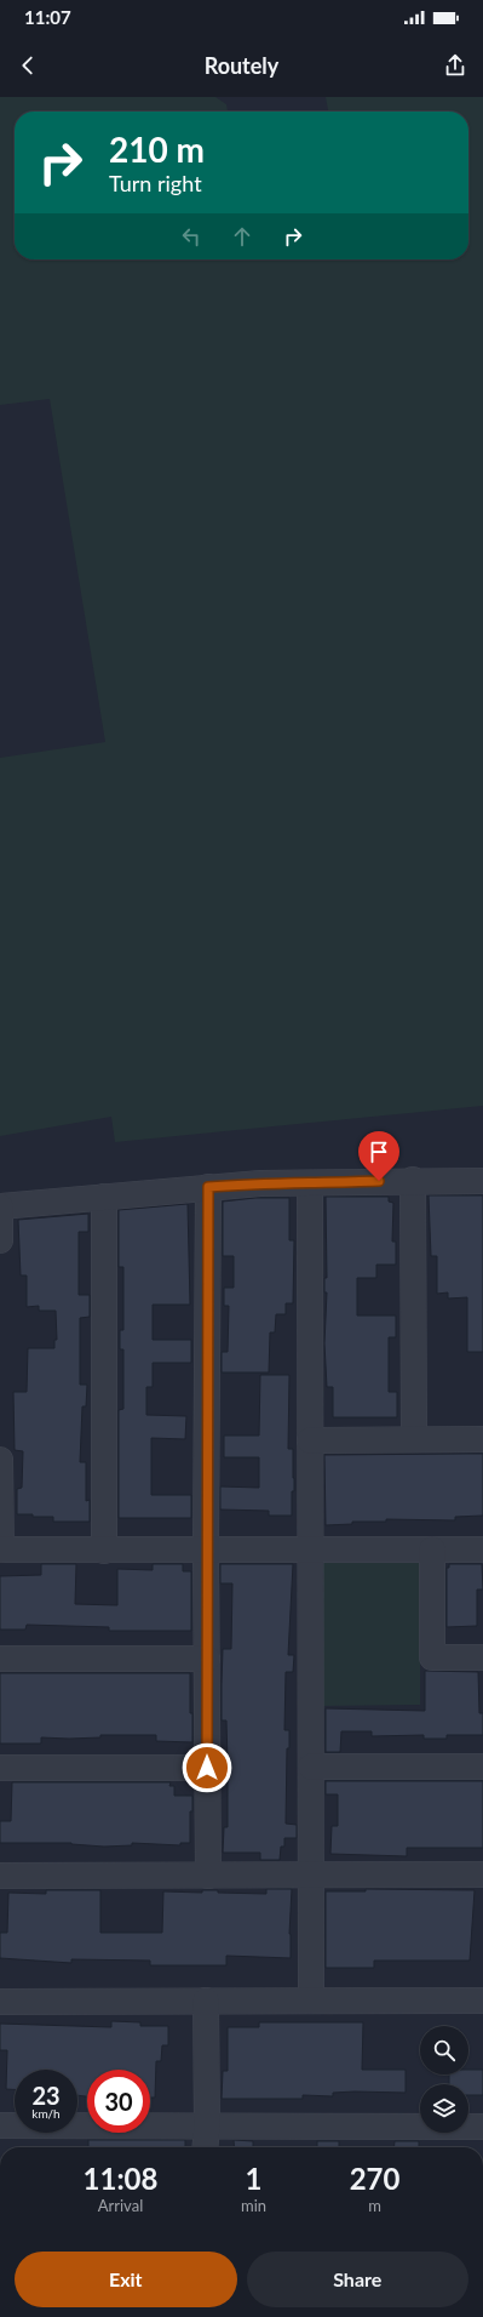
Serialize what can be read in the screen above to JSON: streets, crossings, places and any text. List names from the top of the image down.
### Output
{
  "page": {
    "status": "11:07",
    "header": "Routely",
    "turn": ["210 m", "Turn right"],
    "speed": "23 km/h",
    "limit": "30",
    "eta": [
      "11:08",
      "Arrival",
      "1",
      "min",
      "270",
      "m"
    ],
    "buttons": ["Exit", "Share"]
  }
}
